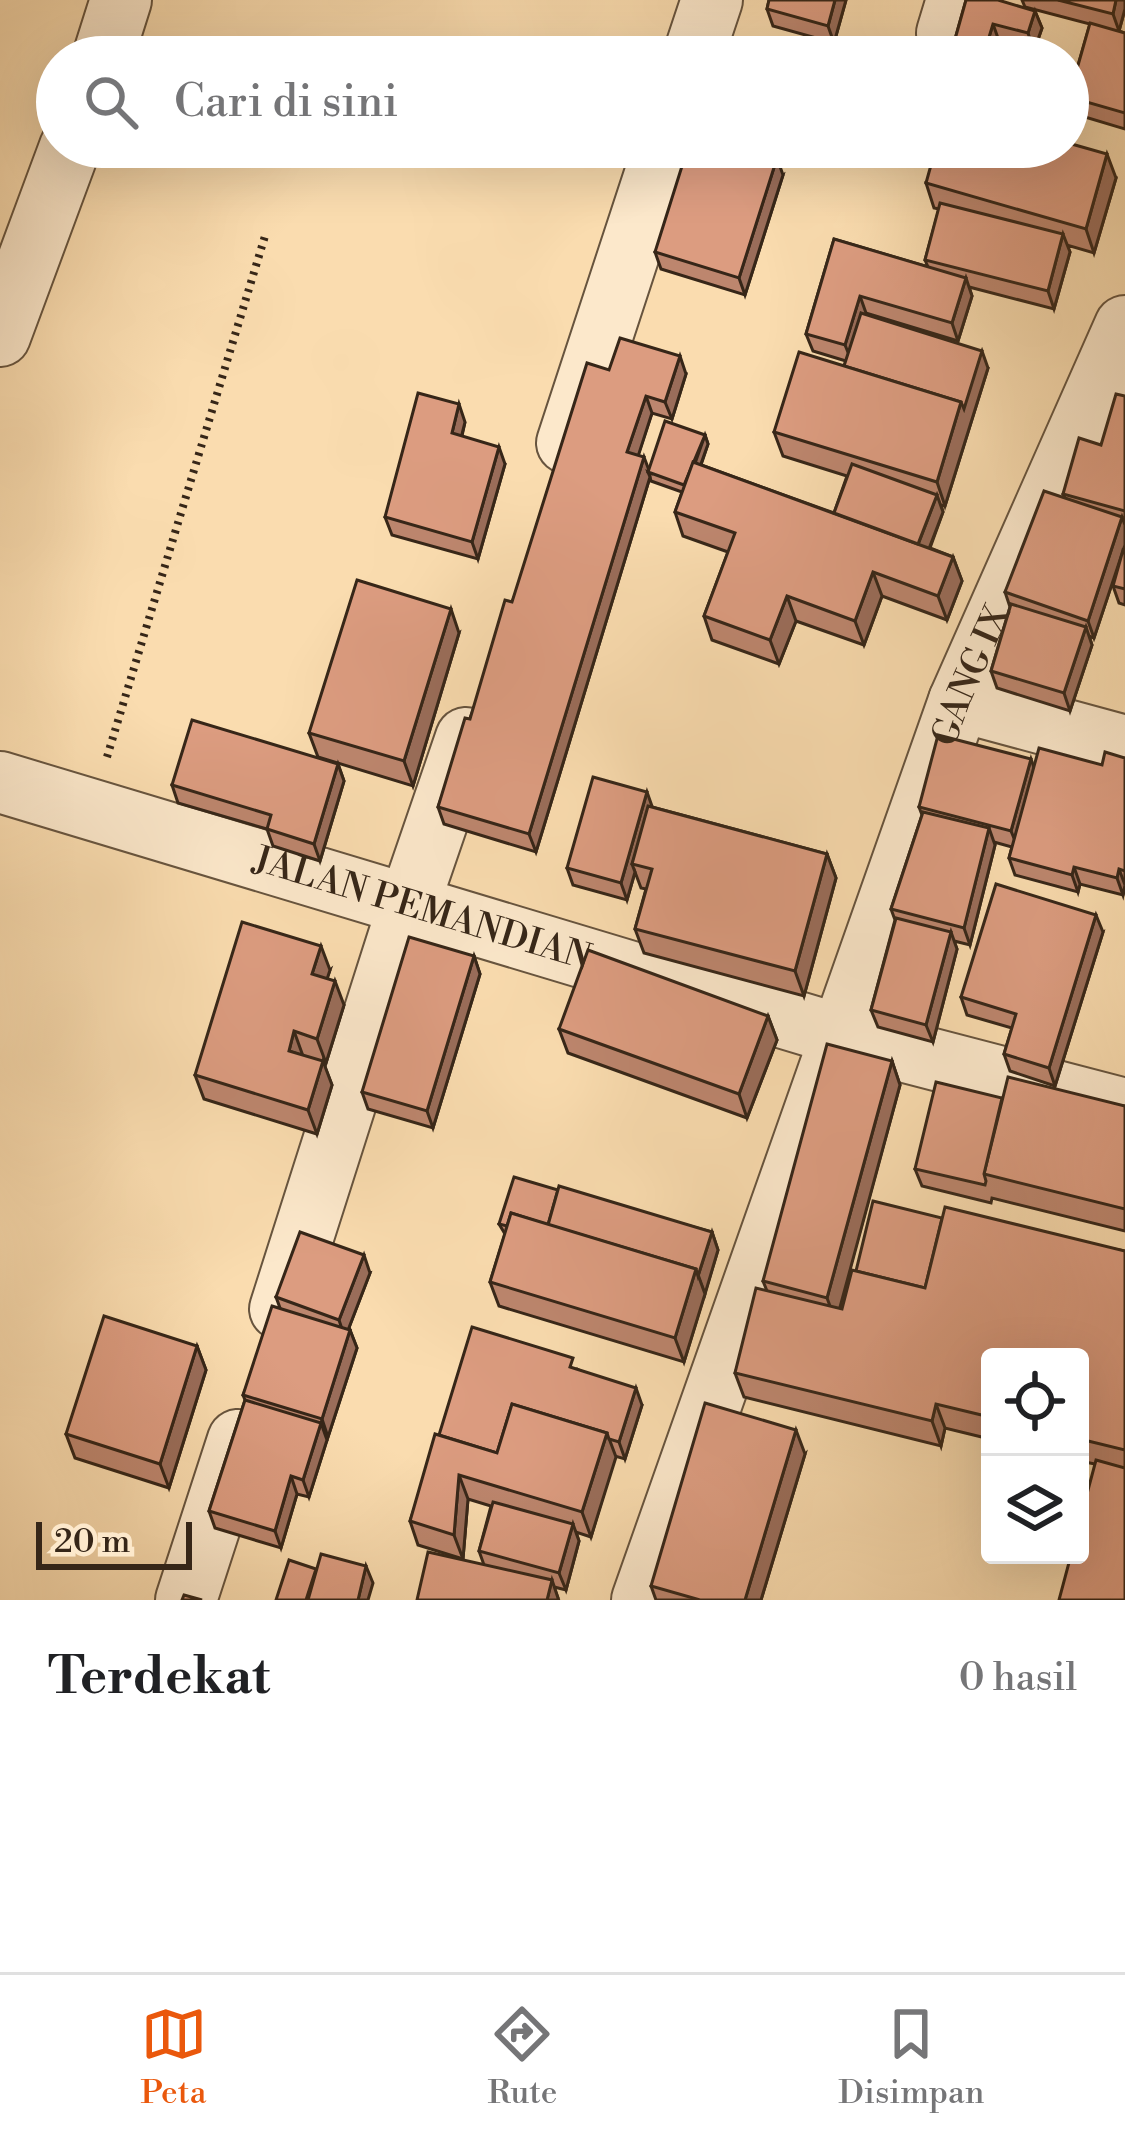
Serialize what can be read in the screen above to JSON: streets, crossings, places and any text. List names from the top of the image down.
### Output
{
  "streets": {
    "street": ["GANG IX", "JALAN PEMANDIAN"]
  },
  "crossings": [
    ["GANG IX", "JALAN PEMANDIAN"]
  ],
  "scale_bar": "20 m",
  "page": {
    "search": "Cari di sini",
    "scale": "20 m",
    "heading": ["Terdekat", "0 hasil"],
    "nav": ["Peta", "Rute", "Disimpan"]
  }
}
